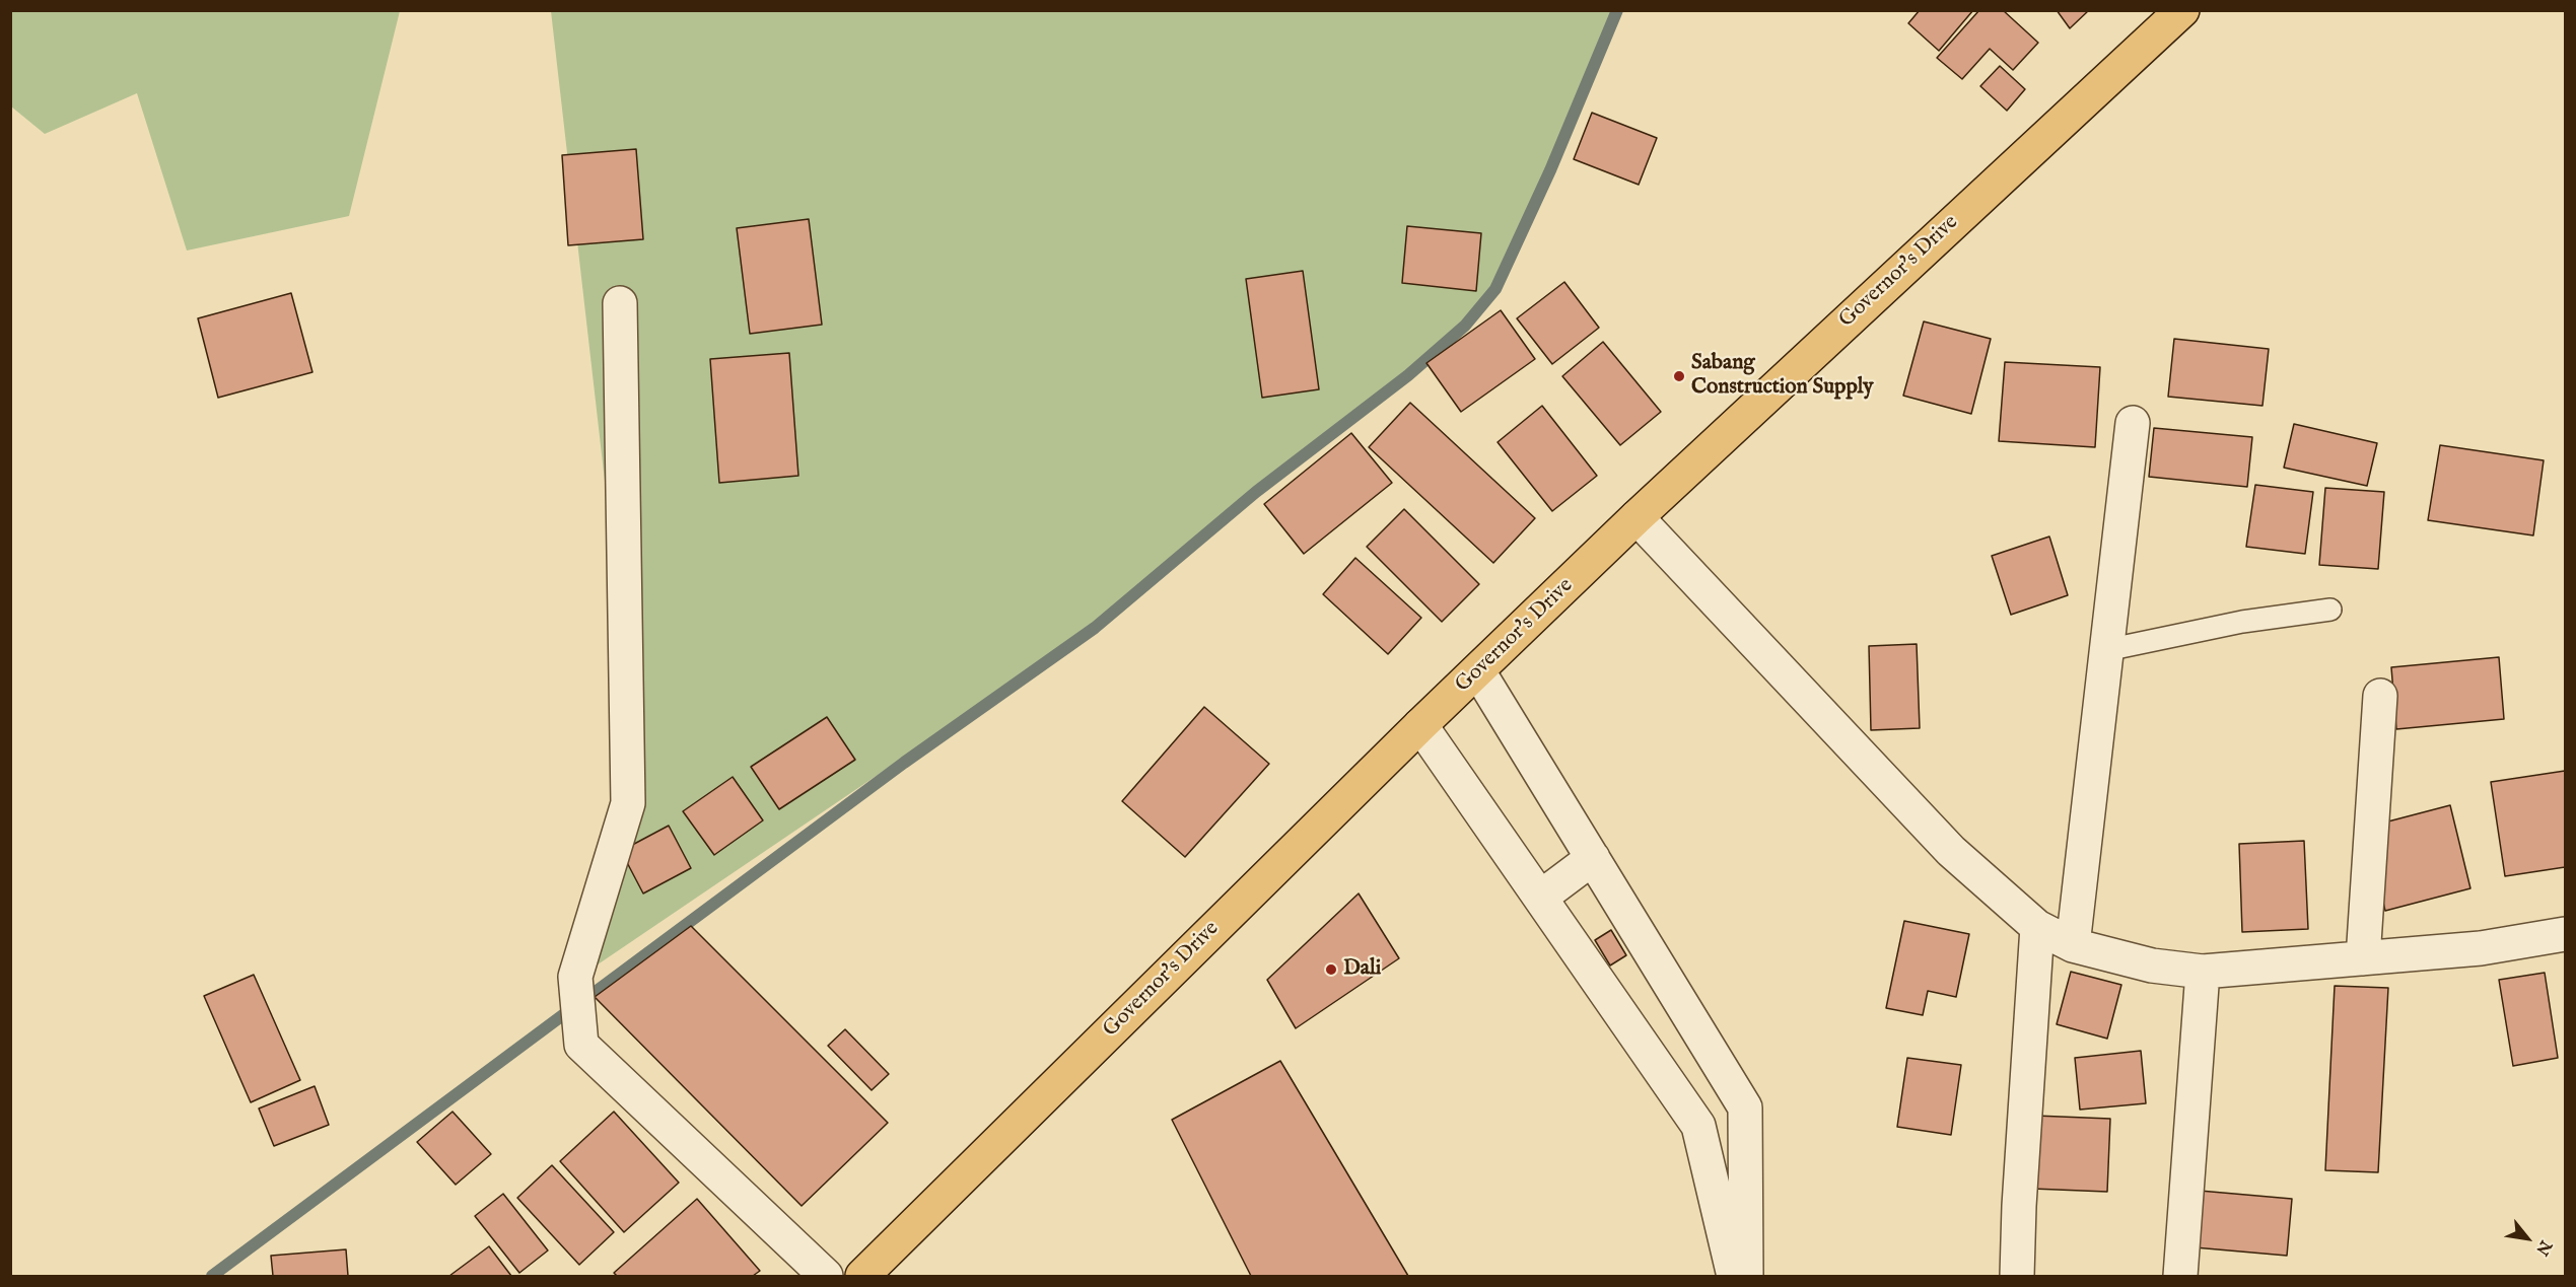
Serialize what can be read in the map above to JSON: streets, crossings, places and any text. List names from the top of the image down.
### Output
{
  "streets": {
    "main road": ["Governor's Drive"]
  },
  "places": ["Sabang Construction Supply", "Dali"],
  "north": "bottom right"
}
